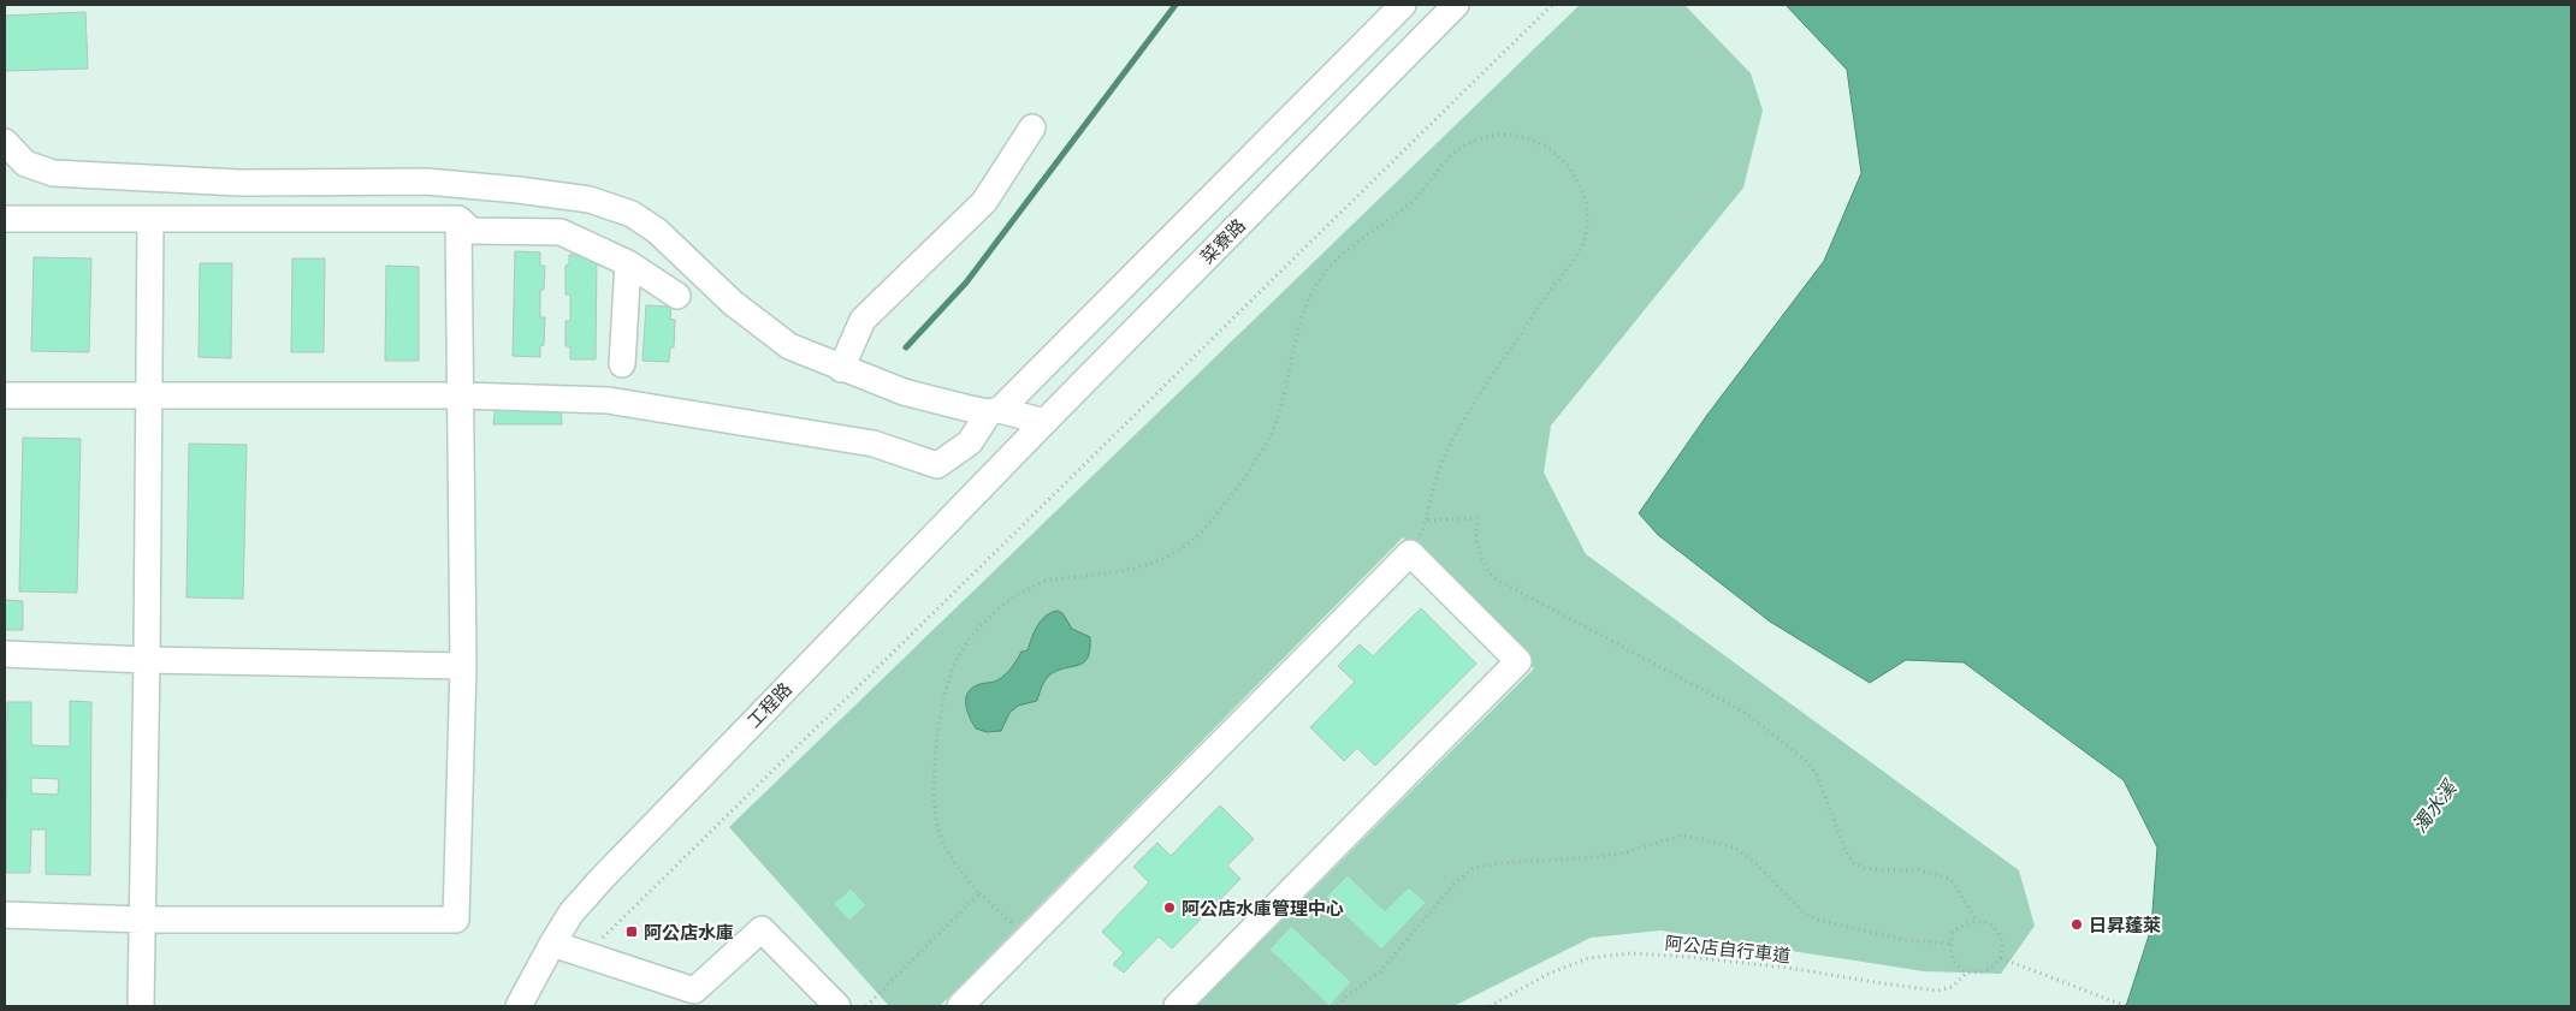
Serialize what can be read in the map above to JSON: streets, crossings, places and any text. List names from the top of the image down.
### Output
{
  "streets": {
    "street": ["菜寮路", "工程路"],
    "path": ["阿公店自行車道"]
  },
  "crossings": [
    ["菜寮路", "工程路"]
  ],
  "water": ["濁水溪"],
  "places": {
    "other": ["阿公店水庫管理中心", "日昇蓬萊"],
    "transit": ["阿公店水庫"]
  }
}
